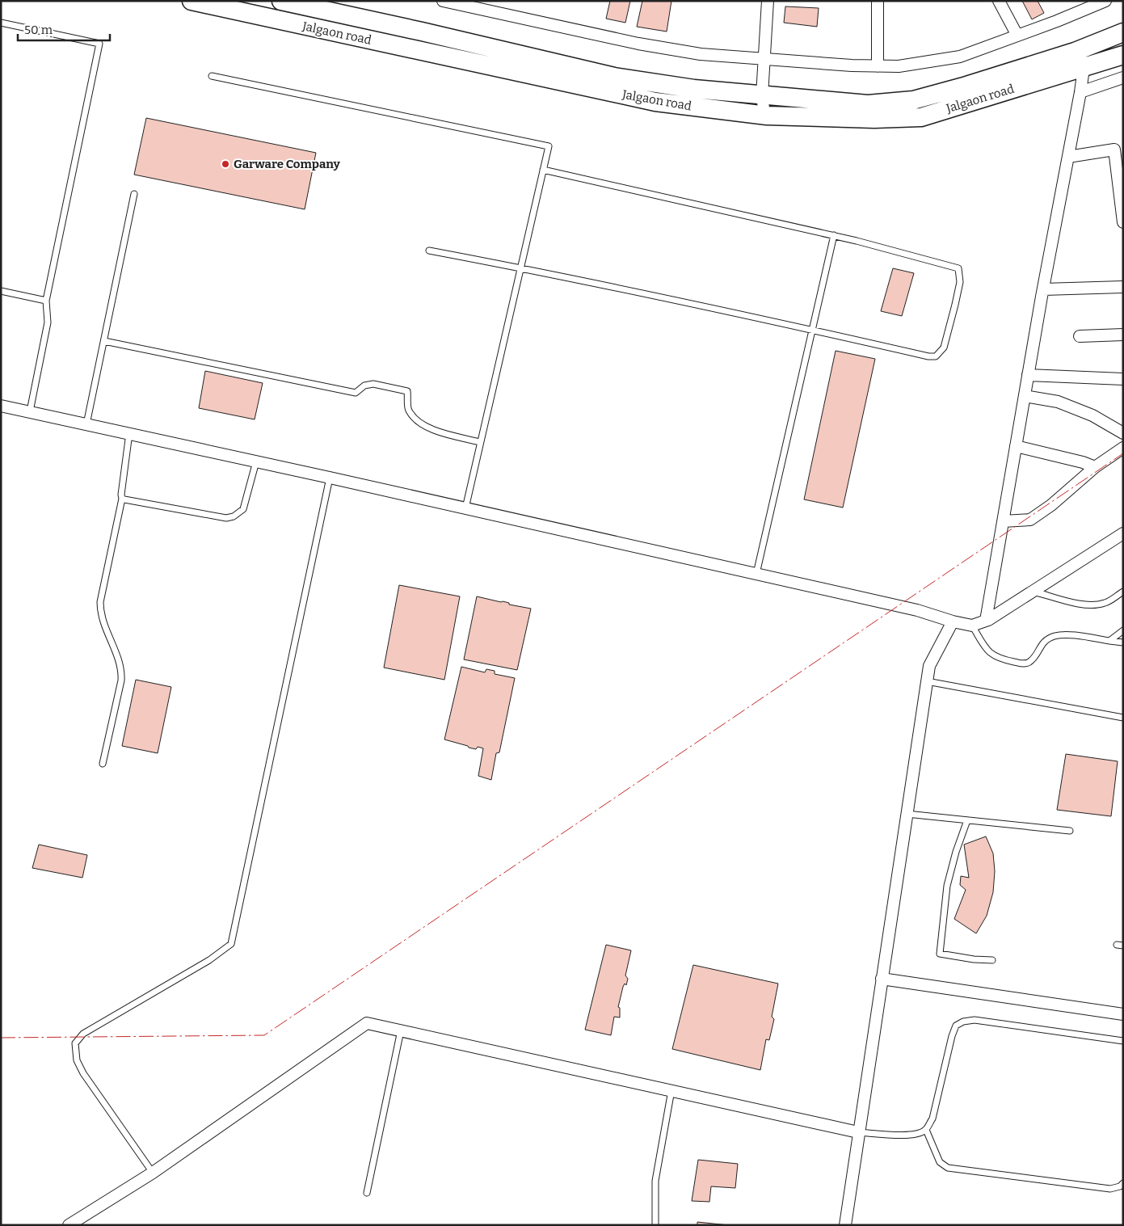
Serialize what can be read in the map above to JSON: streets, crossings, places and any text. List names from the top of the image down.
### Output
{
  "streets": {
    "highway": ["Jalgaon road"]
  },
  "places": ["Garware Company"],
  "scale_bar": "50 m"
}
